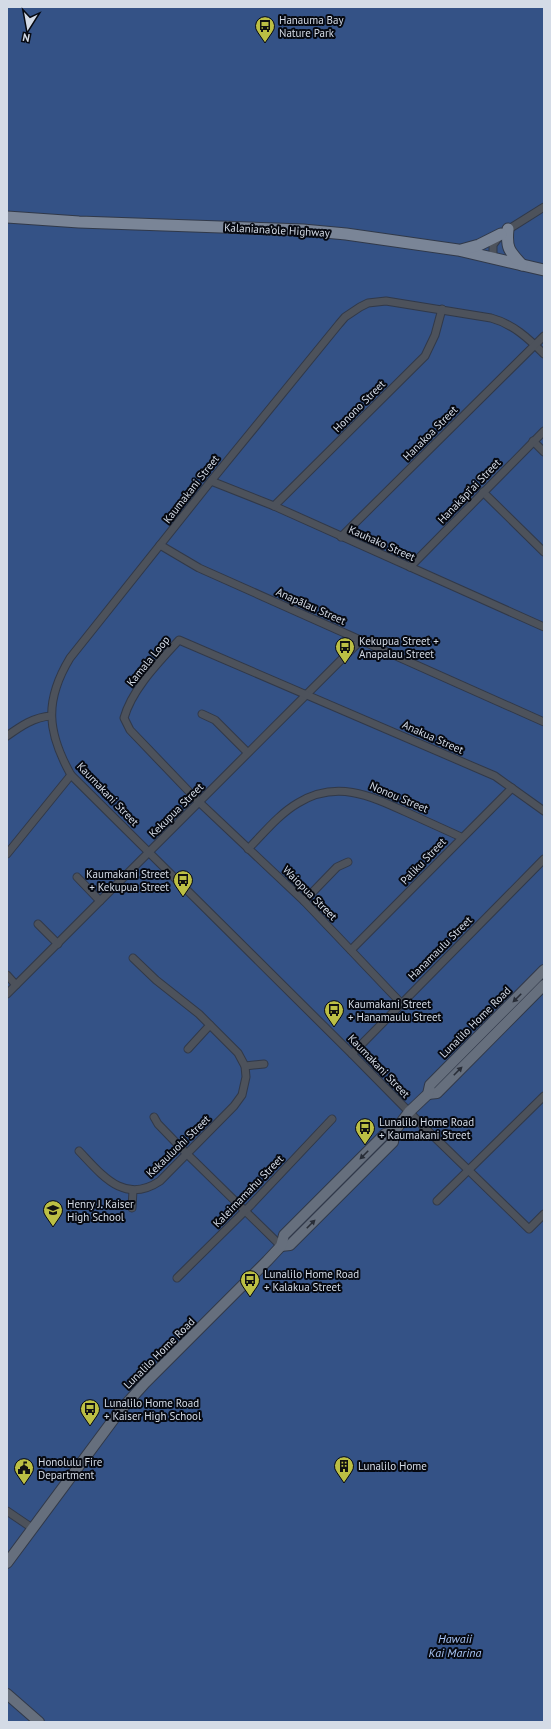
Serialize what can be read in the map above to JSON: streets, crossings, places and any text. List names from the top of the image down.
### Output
{
  "streets": {
    "main road": ["Kalaniana’ole Highway", "Lunalilo Home Road"],
    "street": [
      "Honono Street",
      "Hanakoa Street",
      "Kaumakani Street",
      "Hanakāpī‘ai Street",
      "Kauhako Street",
      "Anapālau Street",
      "Kamala Loop",
      "Anakua Street",
      "Nonou Street",
      "Kekupua Street",
      "Paliku Street",
      "Waiopua Street",
      "Hanamaulu Street",
      "Kekauluohi Street",
      "Kaleimamahu Street"
    ]
  },
  "crossings": [
    ["Honono Street", "Kaumakani Street"],
    ["Honono Street", "Kauhako Street"],
    ["Hanakoa Street", "Kaumakani Street"],
    ["Hanakoa Street", "Kauhako Street"],
    ["Kaumakani Street", "Kauhako Street"],
    ["Kaumakani Street", "Anapālau Street"],
    ["Kaumakani Street", "Kekupua Street"],
    ["Kaumakani Street", "Hanamaulu Street"],
    ["Kaumakani Street", "Lunalilo Home Road"],
    ["Hanakāpī‘ai Street", "Kauhako Street"],
    ["Anapālau Street", "Kekupua Street"],
    ["Kamala Loop", "Anakua Street"],
    ["Kamala Loop", "Kekupua Street"],
    ["Kamala Loop", "Waiopua Street"],
    ["Anakua Street", "Kekupua Street"],
    ["Anakua Street", "Paliku Street"],
    ["Nonou Street", "Paliku Street"],
    ["Nonou Street", "Waiopua Street"],
    ["Kekupua Street", "Waiopua Street"],
    ["Paliku Street", "Waiopua Street"],
    ["Waiopua Street", "Hanamaulu Street"]
  ],
  "water": ["Hawaii Kai Marina"],
  "places": {
    "bus stop": [
      "Hanauma Bay Nature Park",
      "Kekupua Street + Anapalau Street",
      "Kaumakani Street + Kekupua Street",
      "Kaumakani Street + Hanamaulu Street",
      "Lunalilo Home Road + Kaumakani Street",
      "Lunalilo Home Road + Kalakua Street",
      "Lunalilo Home Road + Kaiser High School"
    ],
    "school or university": ["Henry J. Kaiser High School"],
    "building": ["Lunalilo Home"],
    "public building": ["Honolulu Fire Department"]
  },
  "north": "bottom"
}
